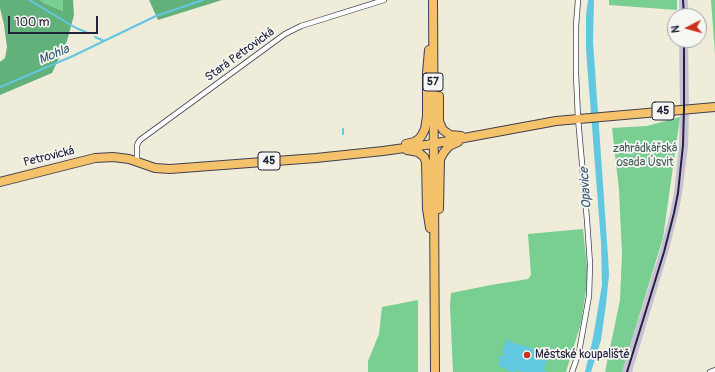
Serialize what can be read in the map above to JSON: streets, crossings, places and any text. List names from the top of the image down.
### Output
{
  "streets": {
    "main road": ["57", "45", "Petrovická"],
    "street": ["Stará Petrovická"]
  },
  "crossings": [
    ["Stará Petrovická", "45"],
    ["Stará Petrovická", "Petrovická"],
    ["57", "45"],
    ["45", "Petrovická"]
  ],
  "water": ["Mohla", "Opavice"],
  "parks": ["zahrádkářská osada Úsvit"],
  "places": ["Městské koupaliště"],
  "scale_bar": "100 m",
  "north": "left"
}
